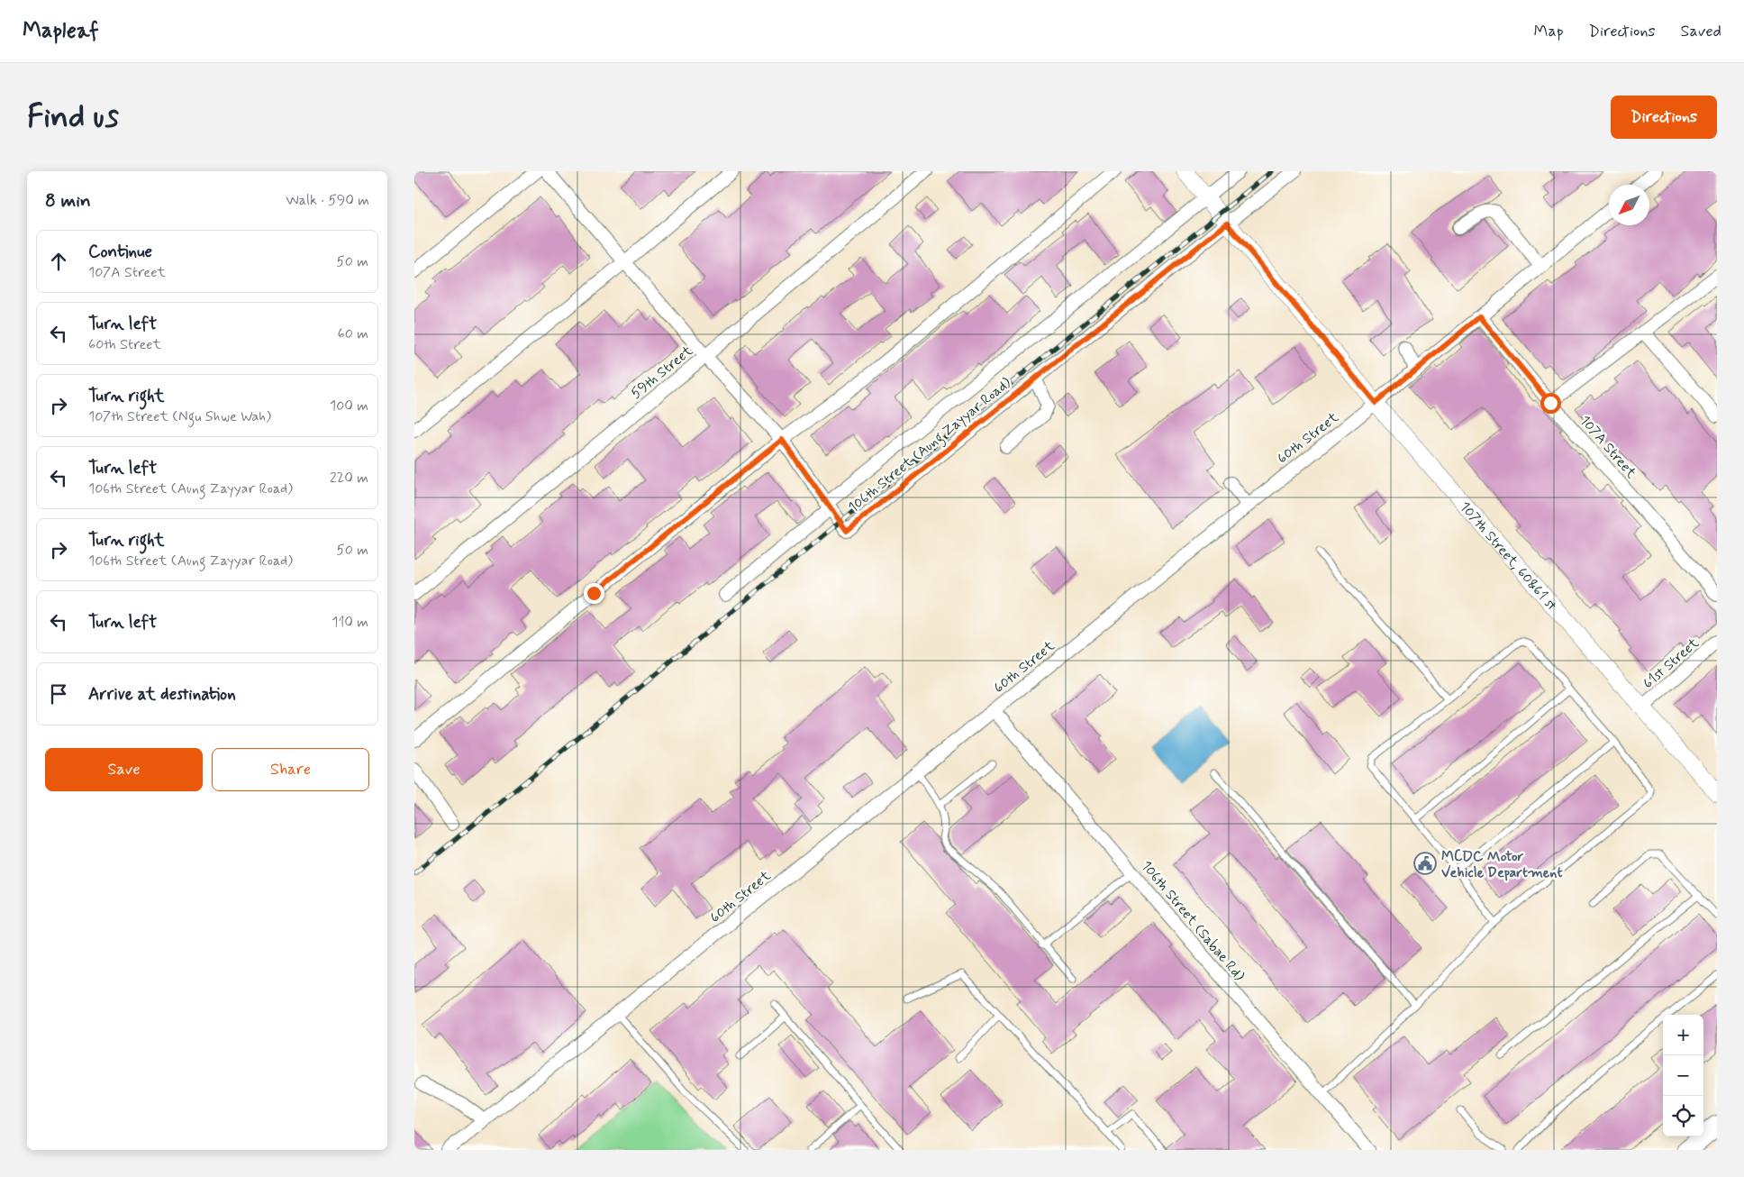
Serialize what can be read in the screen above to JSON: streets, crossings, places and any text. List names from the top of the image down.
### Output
{
  "streets": {
    "street": [
      "59th Street",
      "60th Street",
      "106th Street (Aung Zayyar Road)",
      "107A Street",
      "107th Street, 60&61 st",
      "61st Street",
      "106th Street (Sabae Rd)"
    ]
  },
  "crossings": [
    ["59th Street", "106th Street (Aung Zayyar Road)"],
    ["60th Street", "107A Street"],
    ["60th Street", "107th Street, 60&61 st"],
    ["60th Street", "106th Street (Sabae Rd)"],
    ["106th Street (Aung Zayyar Road)", "107th Street, 60&61 st"],
    ["107th Street, 60&61 st", "61st Street"]
  ],
  "places": {
    "public building": ["MCDC Motor Vehicle Department"]
  },
  "north": "bottom left",
  "page": {
    "header": "Mapleaf",
    "nav": ["Map", "Directions", "Saved"],
    "buttons": [
      "Directions",
      ["Save", "Share"]
    ],
    "title": "Find us",
    "heading": ["8 min", "Walk · 590 m"],
    "list": [
      ["Continue", "107A Street", "50 m"],
      ["Turn left", "60th Street", "60 m"],
      ["Turn right", "107th Street (Ngu Shwe Wah)", "100 m"],
      ["Turn left", "106th Street (Aung Zayyar Road)", "220 m"],
      ["Turn right", "106th Street (Aung Zayyar Road)", "50 m"],
      ["Turn left", "110 m"],
      "Arrive at destination"
    ],
    "map_buttons": ["+", "−"]
  }
}
